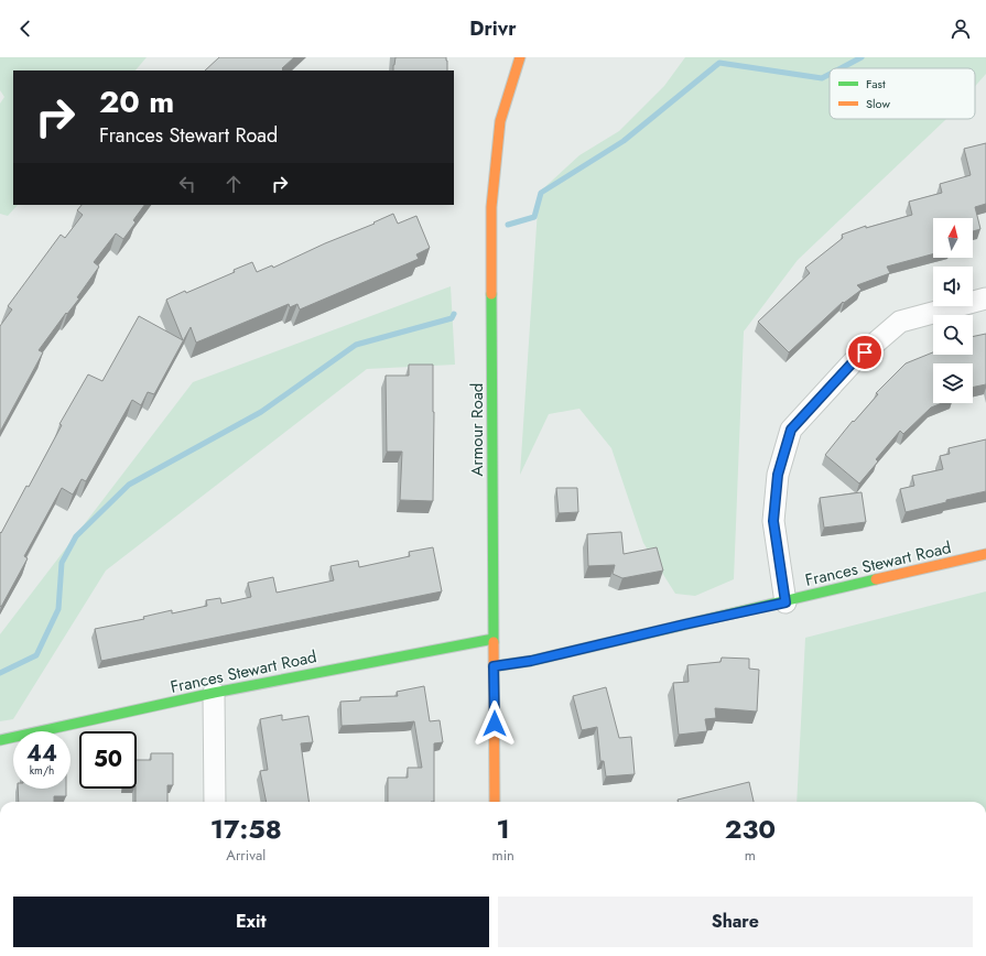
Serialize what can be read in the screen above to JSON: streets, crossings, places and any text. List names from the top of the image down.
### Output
{
  "streets": {
    "street": ["Armour Road", "Frances Stewart Road"]
  },
  "crossings": [
    ["Armour Road", "Frances Stewart Road"]
  ],
  "legend": ["Fast", "Slow"],
  "north": "top",
  "page": {
    "header": "Drivr",
    "turn": ["20 m", "Frances Stewart Road"],
    "speed": "44 km/h",
    "limit": "50",
    "eta": [
      "17:58",
      "Arrival",
      "1",
      "min",
      "230",
      "m"
    ],
    "buttons": ["Exit", "Share"]
  }
}
